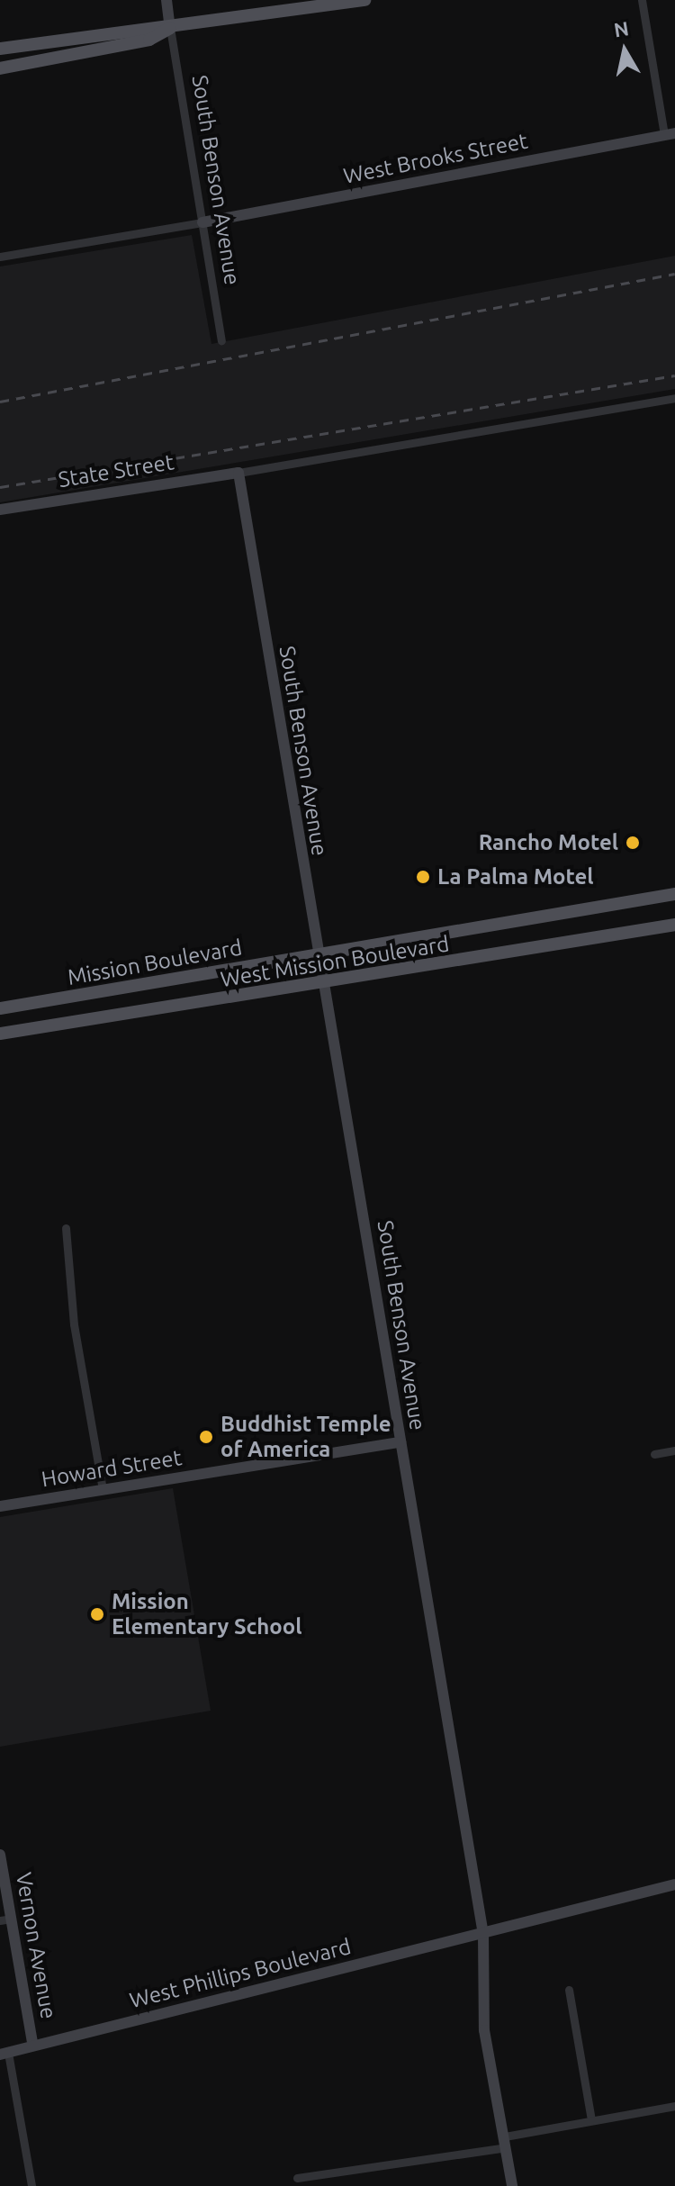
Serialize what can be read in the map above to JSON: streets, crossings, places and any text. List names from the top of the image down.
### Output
{
  "streets": {
    "main road": ["West Mission Boulevard", "Mission Boulevard"],
    "street": [
      "West Brooks Street",
      "South Benson Avenue",
      "State Street",
      "Howard Street",
      "Vernon Avenue",
      "West Phillips Boulevard"
    ]
  },
  "crossings": [
    ["West Brooks Street", "South Benson Avenue"],
    ["South Benson Avenue", "State Street"],
    ["South Benson Avenue", "West Mission Boulevard"],
    ["South Benson Avenue", "Mission Boulevard"],
    ["South Benson Avenue", "Howard Street"],
    ["South Benson Avenue", "West Phillips Boulevard"],
    ["West Mission Boulevard", "Mission Boulevard"],
    ["Vernon Avenue", "West Phillips Boulevard"]
  ],
  "places": [
    "Rancho Motel",
    "La Palma Motel",
    "Buddhist Temple of America",
    "Mission Elementary School"
  ],
  "north": "top"
}
